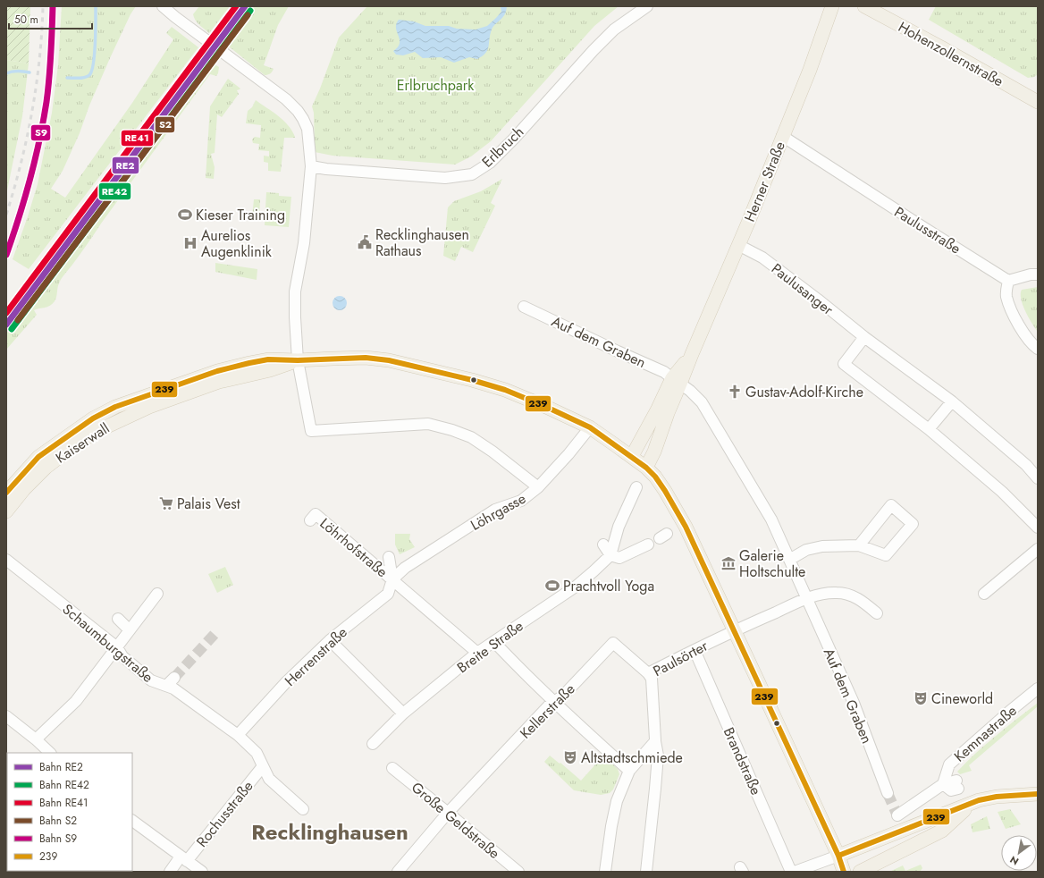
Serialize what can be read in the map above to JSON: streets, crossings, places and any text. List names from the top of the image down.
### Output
{
  "streets": {
    "main road": ["Hohenzollernstraße", "Herner Straße", "Kaiserwall"],
    "street": [
      "Erlbruch",
      "Paulusstraße",
      "Paulusanger",
      "Auf dem Graben",
      "Löhrgasse",
      "Löhrhofstraße",
      "Schaumburgstraße",
      "Breite Straße",
      "Herrenstraße",
      "Paulsörter",
      "Kellerstraße",
      "Kemnastraße",
      "Brandstraße",
      "Rochusstraße",
      "Große Geldstraße"
    ]
  },
  "crossings": [
    ["Herner Straße", "Paulusstraße"],
    ["Herner Straße", "Paulusanger"],
    ["Herner Straße", "Auf dem Graben"],
    ["Herner Straße", "Kaiserwall"],
    ["Kaiserwall", "Löhrgasse"],
    ["Kaiserwall", "Paulsörter"],
    ["Löhrgasse", "Löhrhofstraße"],
    ["Löhrgasse", "Herrenstraße"],
    ["Löhrhofstraße", "Breite Straße"],
    ["Löhrhofstraße", "Herrenstraße"],
    ["Schaumburgstraße", "Herrenstraße"],
    ["Schaumburgstraße", "Rochusstraße"],
    ["Paulsörter", "Kellerstraße"],
    ["Paulsörter", "Brandstraße"],
    ["Kellerstraße", "Große Geldstraße"]
  ],
  "districts": ["Recklinghausen"],
  "parks": ["Erlbruchpark"],
  "places": {
    "sports": ["Kieser Training", "Prachtvoll Yoga"],
    "public building": ["Recklinghausen Rathaus"],
    "hospital": ["Aurelios Augenklinik"],
    "church": ["Gustav-Adolf-Kirche"],
    "supermarket": ["Palais Vest"],
    "museum": ["Galerie Holtschulte"],
    "theatre": ["Cineworld", "Altstadtschmiede"]
  },
  "lines": [
    "rail line RE2",
    "rail line RE41",
    "rail line S9",
    "rail line RE42",
    "rail line S2",
    "transit line 239"
  ],
  "legend": [
    "Bahn RE2",
    "Bahn RE42",
    "Bahn RE41",
    "Bahn S2",
    "Bahn S9",
    "239"
  ],
  "scale_bar": "50 m",
  "north": "bottom left"
}
